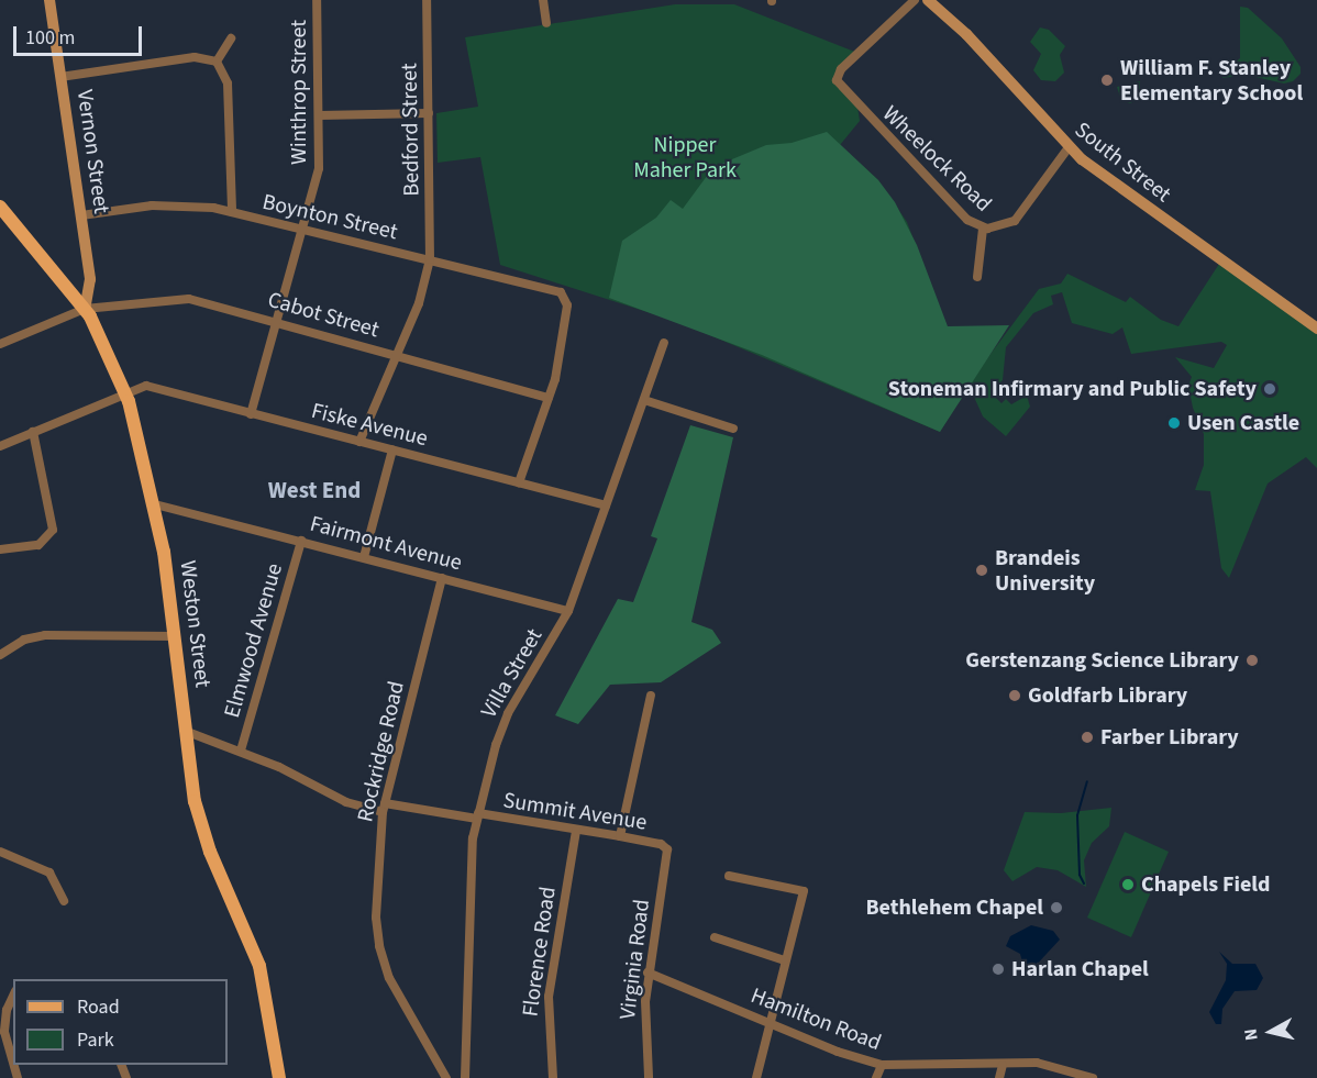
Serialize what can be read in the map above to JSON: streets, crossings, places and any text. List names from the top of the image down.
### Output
{
  "streets": {
    "main road": ["Vernon Street", "South Street", "Weston Street"],
    "street": [
      "Winthrop Street",
      "Bedford Street",
      "Wheelock Road",
      "Boynton Street",
      "Cabot Street",
      "Fiske Avenue",
      "Fairmont Avenue",
      "Elmwood Avenue",
      "Villa Street",
      "Rockridge Road",
      "Summit Avenue",
      "Florence Road",
      "Virginia Road",
      "Hamilton Road"
    ]
  },
  "crossings": [
    ["Winthrop Street", "Boynton Street"],
    ["Winthrop Street", "Cabot Street"],
    ["Winthrop Street", "Fiske Avenue"],
    ["Bedford Street", "Boynton Street"],
    ["Bedford Street", "Cabot Street"],
    ["Bedford Street", "Fiske Avenue"],
    ["Vernon Street", "Boynton Street"],
    ["Vernon Street", "Cabot Street"],
    ["Vernon Street", "Weston Street"],
    ["Wheelock Road", "South Street"],
    ["Boynton Street", "Cabot Street"],
    ["Cabot Street", "Weston Street"],
    ["Fiske Avenue", "Weston Street"],
    ["Fiske Avenue", "Villa Street"],
    ["Fairmont Avenue", "Weston Street"],
    ["Fairmont Avenue", "Elmwood Avenue"],
    ["Fairmont Avenue", "Villa Street"],
    ["Fairmont Avenue", "Rockridge Road"],
    ["Weston Street", "Summit Avenue"],
    ["Elmwood Avenue", "Summit Avenue"],
    ["Villa Street", "Summit Avenue"],
    ["Rockridge Road", "Summit Avenue"],
    ["Summit Avenue", "Florence Road"],
    ["Summit Avenue", "Virginia Road"],
    ["Virginia Road", "Hamilton Road"]
  ],
  "districts": ["West End"],
  "parks": ["Nipper Maher Park"],
  "places": [
    "William F. Stanley Elementary School",
    "Stoneman Infirmary and Public Safety",
    "Usen Castle",
    "Brandeis University",
    "Gerstenzang Science Library",
    "Goldfarb Library",
    "Farber Library",
    "Chapels Field",
    "Bethlehem Chapel",
    "Harlan Chapel"
  ],
  "legend": ["Road", "Park"],
  "scale_bar": "100 m",
  "north": "left"
}
